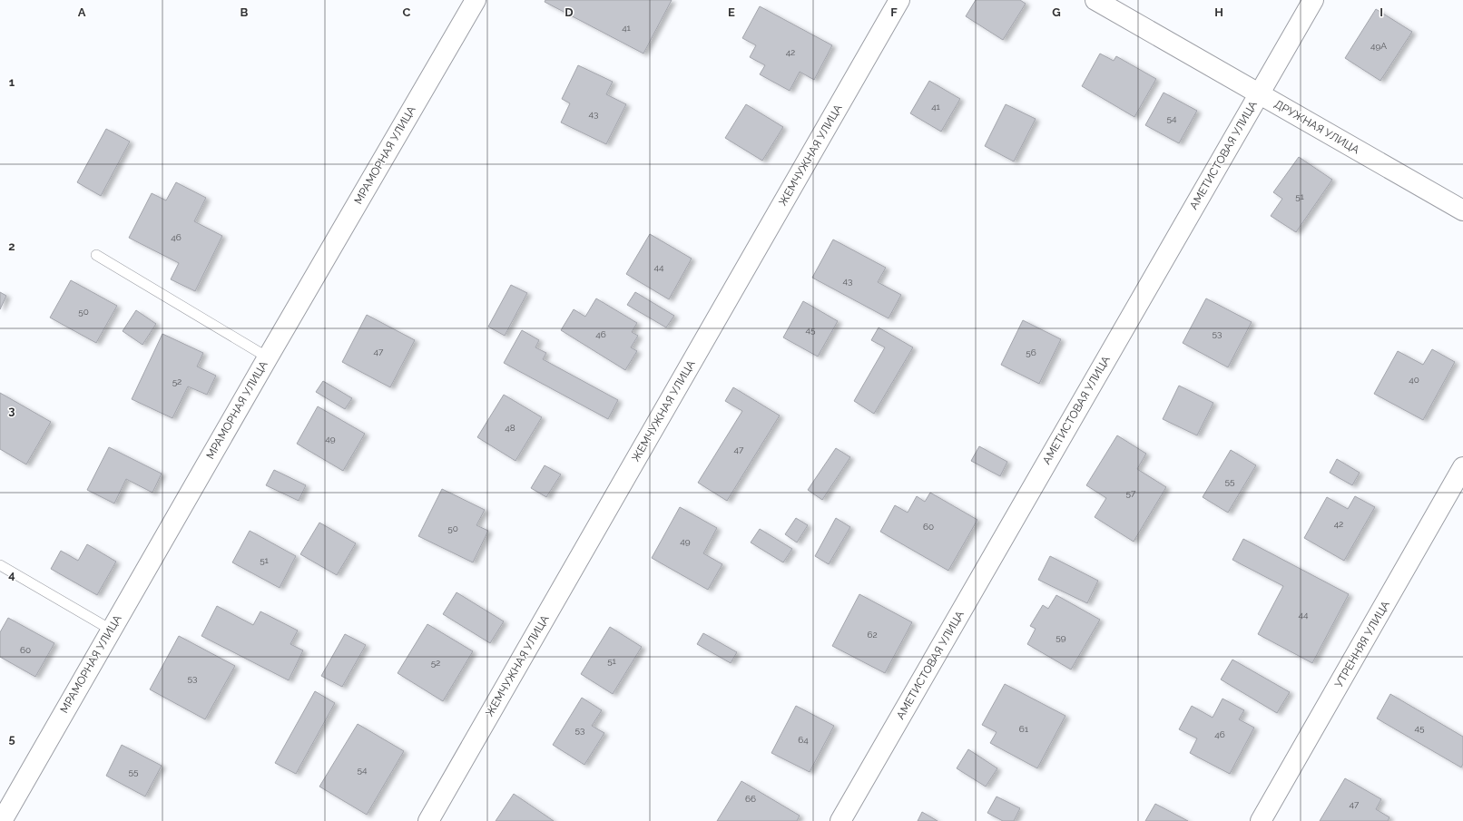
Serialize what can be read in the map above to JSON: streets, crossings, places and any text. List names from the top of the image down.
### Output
{
  "streets": {
    "street": [
      "ДРУЖНАЯ УЛИЦА",
      "МРАМОРНАЯ УЛИЦА",
      "ЖЕМЧУЖНАЯ УЛИЦА",
      "АМЕТИСТОВАЯ УЛИЦА",
      "УТРЕННЯЯ УЛИЦА"
    ]
  },
  "crossings": [
    ["ДРУЖНАЯ УЛИЦА", "АМЕТИСТОВАЯ УЛИЦА"]
  ],
  "house_numbers": [
    "41",
    "49А",
    "42",
    "41",
    "43",
    "54",
    "51",
    "46",
    "44",
    "43",
    "50",
    "45",
    "53",
    "46",
    "47",
    "56",
    "40",
    "52",
    "48",
    "49",
    "47",
    "55",
    "57",
    "42",
    "60",
    "50",
    "49",
    "51",
    "44",
    "62",
    "59",
    "60",
    "51",
    "52",
    "53",
    "45",
    "61",
    "53",
    "46",
    "64",
    "54",
    "55",
    "66",
    "47"
  ],
  "grid": {
    "columns": [
      "A",
      "B",
      "C",
      "D",
      "E",
      "F",
      "G",
      "H",
      "I"
    ],
    "rows": [
      "1",
      "2",
      "3",
      "4",
      "5"
    ]
  }
}
